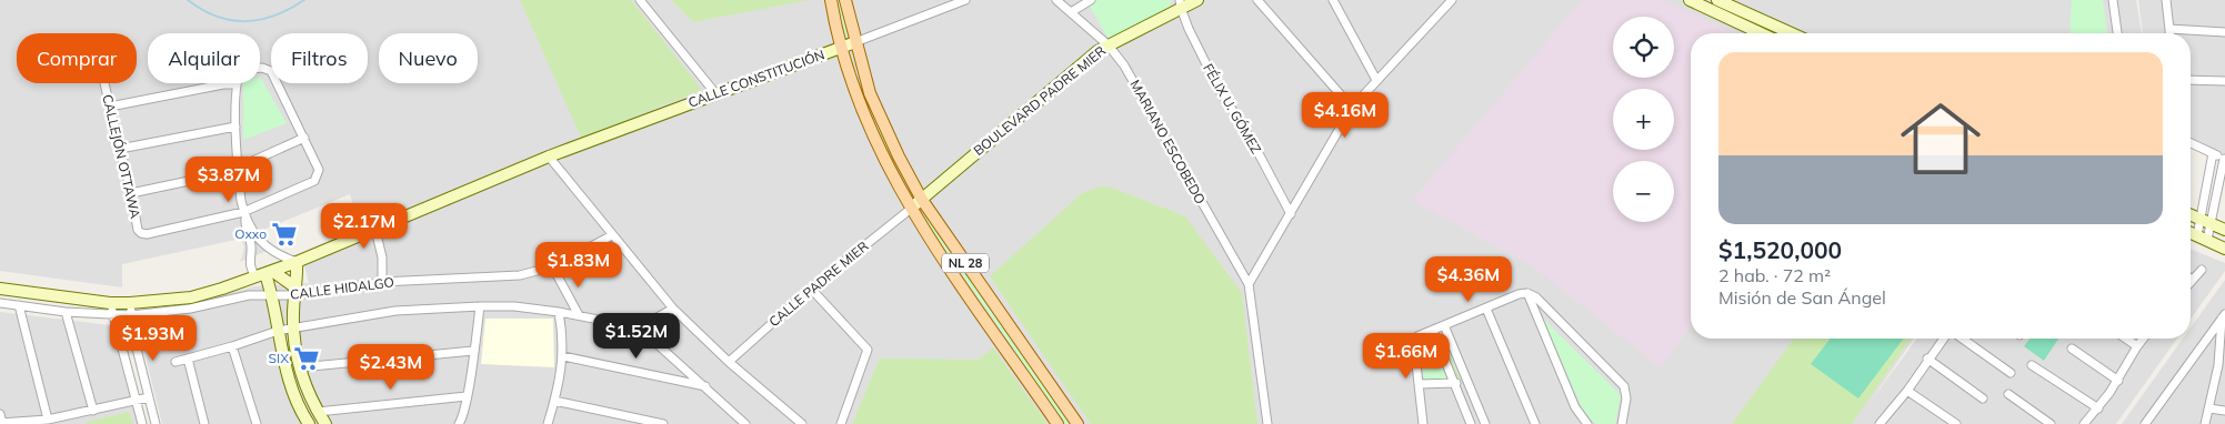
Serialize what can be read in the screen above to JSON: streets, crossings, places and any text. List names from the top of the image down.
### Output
{
  "streets": {
    "main road": ["NL 28"],
    "street": [
      "CALLE CONSTITUCIÓN",
      "BOULEVARD PADRE MIER",
      "FÉLIX U. GÓMEZ",
      "MARIANO ESCOBEDO",
      "CALLEJÓN OTTAWA",
      "CALLE PADRE MIER",
      "CALLE HIDALGO"
    ]
  },
  "crossings": [
    ["CALLE CONSTITUCIÓN", "NL 28"],
    ["BOULEVARD PADRE MIER", "FÉLIX U. GÓMEZ"],
    ["BOULEVARD PADRE MIER", "MARIANO ESCOBEDO"],
    ["BOULEVARD PADRE MIER", "NL 28"],
    ["BOULEVARD PADRE MIER", "CALLE PADRE MIER"],
    ["NL 28", "CALLE PADRE MIER"]
  ],
  "places": {
    "supermarket": ["Oxxo", "SIX"]
  },
  "page": {
    "map_buttons": ["+", "−"],
    "chip": [
      "Comprar",
      "Alquilar",
      "Filtros",
      "Nuevo"
    ],
    "list": [
      {
        "name": "$1,520,000",
        "note": "2 hab. · 72 m² · Misión de San Ángel"
      }
    ],
    "price": [
      "$4.16M",
      "$3.87M",
      "$2.17M",
      "$1.83M",
      "$4.36M",
      "$1.52M",
      "$1.93M",
      "$1.66M",
      "$2.43M"
    ]
  }
}
